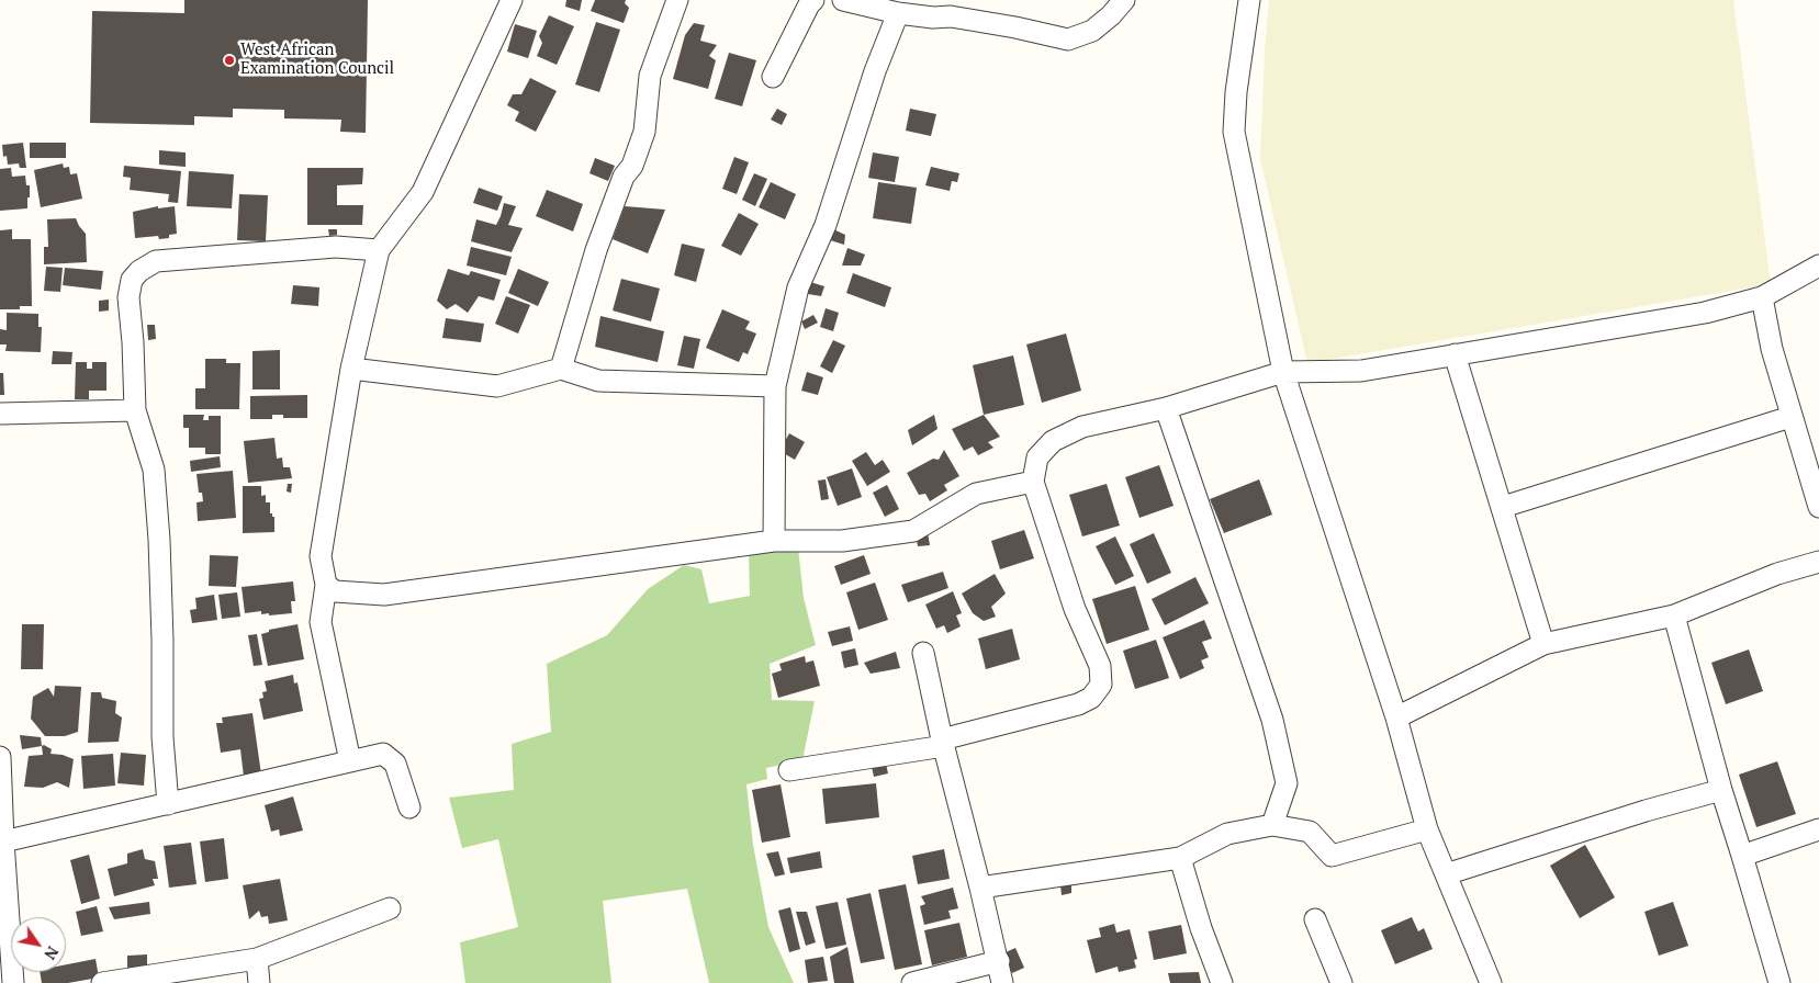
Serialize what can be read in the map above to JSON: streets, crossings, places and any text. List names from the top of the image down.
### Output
{
  "places": ["West African Examination Council"],
  "north": "bottom right"
}
